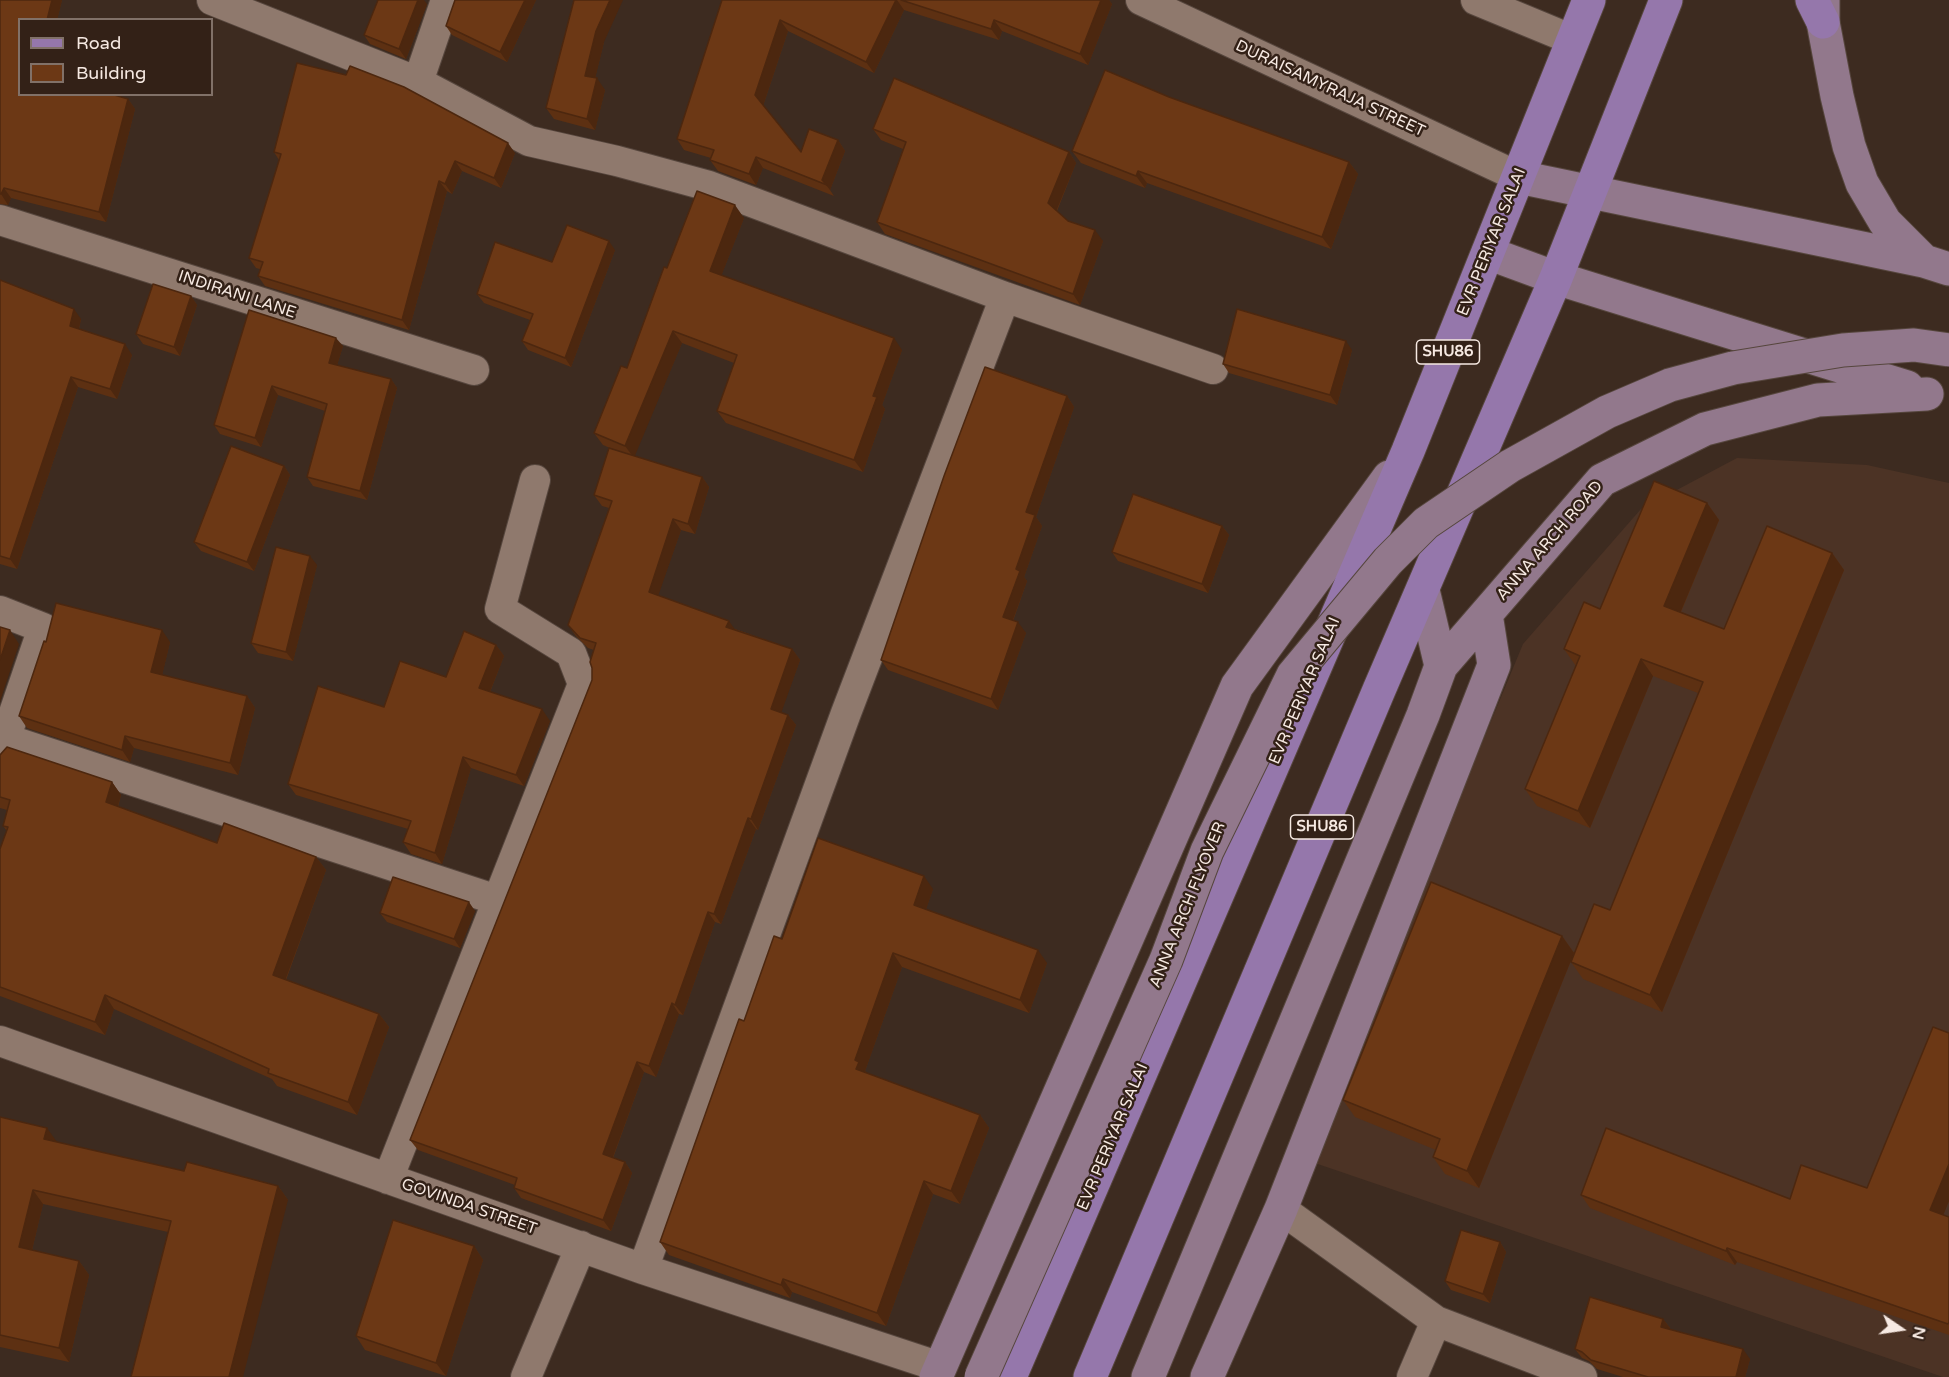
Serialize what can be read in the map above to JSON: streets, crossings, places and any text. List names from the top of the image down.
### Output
{
  "streets": {
    "main road": [
      "EVR PERIYAR SALAI",
      "SHU86",
      "ANNA ARCH ROAD",
      "ANNA ARCH FLYOVER"
    ],
    "street": ["DURAISAMYRAJA STREET", "INDIRANI LANE", "GOVINDA STREET"]
  },
  "crossings": [
    ["DURAISAMYRAJA STREET", "EVR PERIYAR SALAI"],
    ["EVR PERIYAR SALAI", "ANNA ARCH ROAD"],
    ["SHU86", "ANNA ARCH ROAD"]
  ],
  "legend": ["Road", "Building"],
  "north": "right"
}
